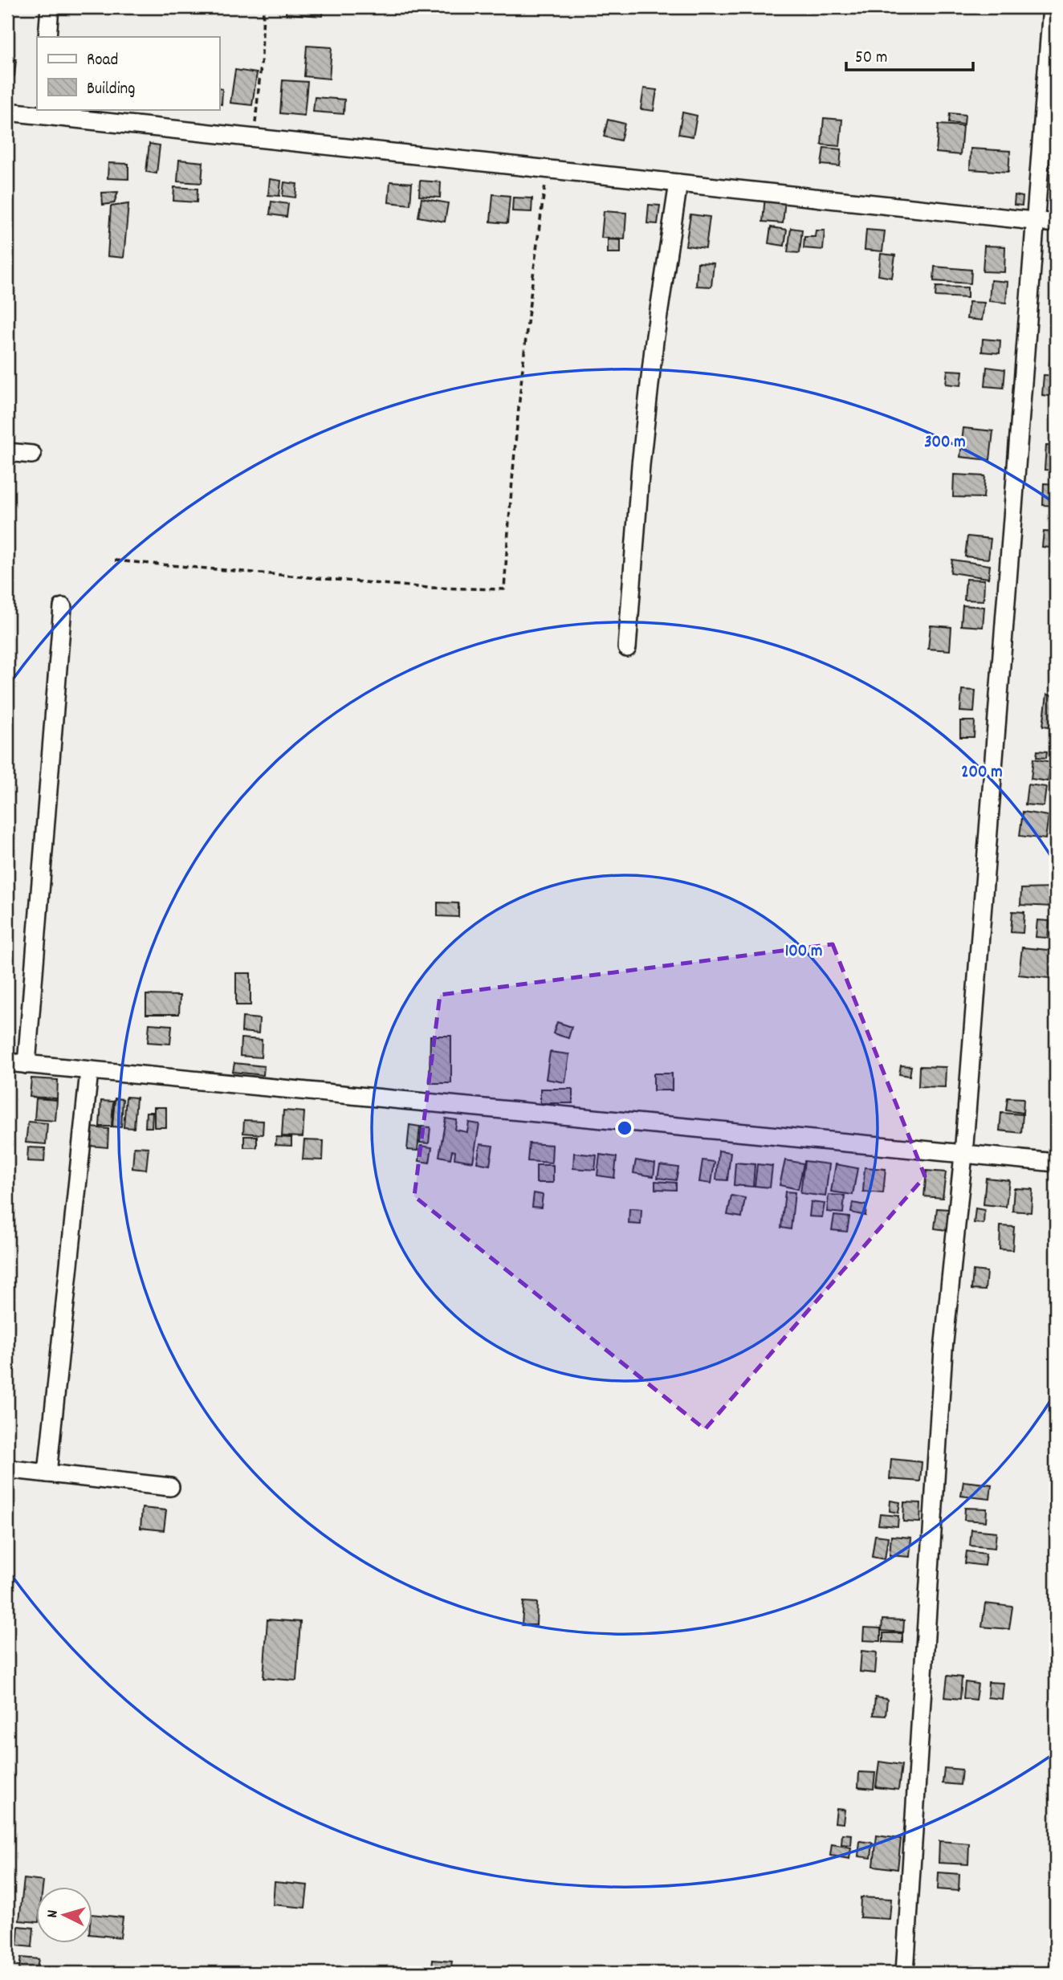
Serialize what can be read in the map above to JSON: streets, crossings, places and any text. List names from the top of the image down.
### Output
{
  "legend": ["Road", "Building"],
  "scale_bar": "50 m",
  "north": "left",
  "rings": ["300 m", "200 m", "100 m"]
}
